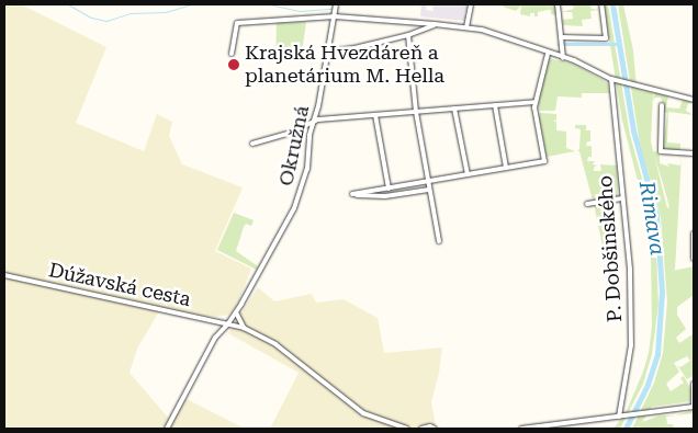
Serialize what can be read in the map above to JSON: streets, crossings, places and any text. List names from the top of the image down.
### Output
{
  "streets": {
    "street": ["Okružná", "P. Dobšinského", "Dúžavská cesta"]
  },
  "crossings": [
    ["Okružná", "Dúžavská cesta"]
  ],
  "water": ["Rimava"],
  "places": ["Krajská Hvezdáreň a planetárium M. Hella"]
}
